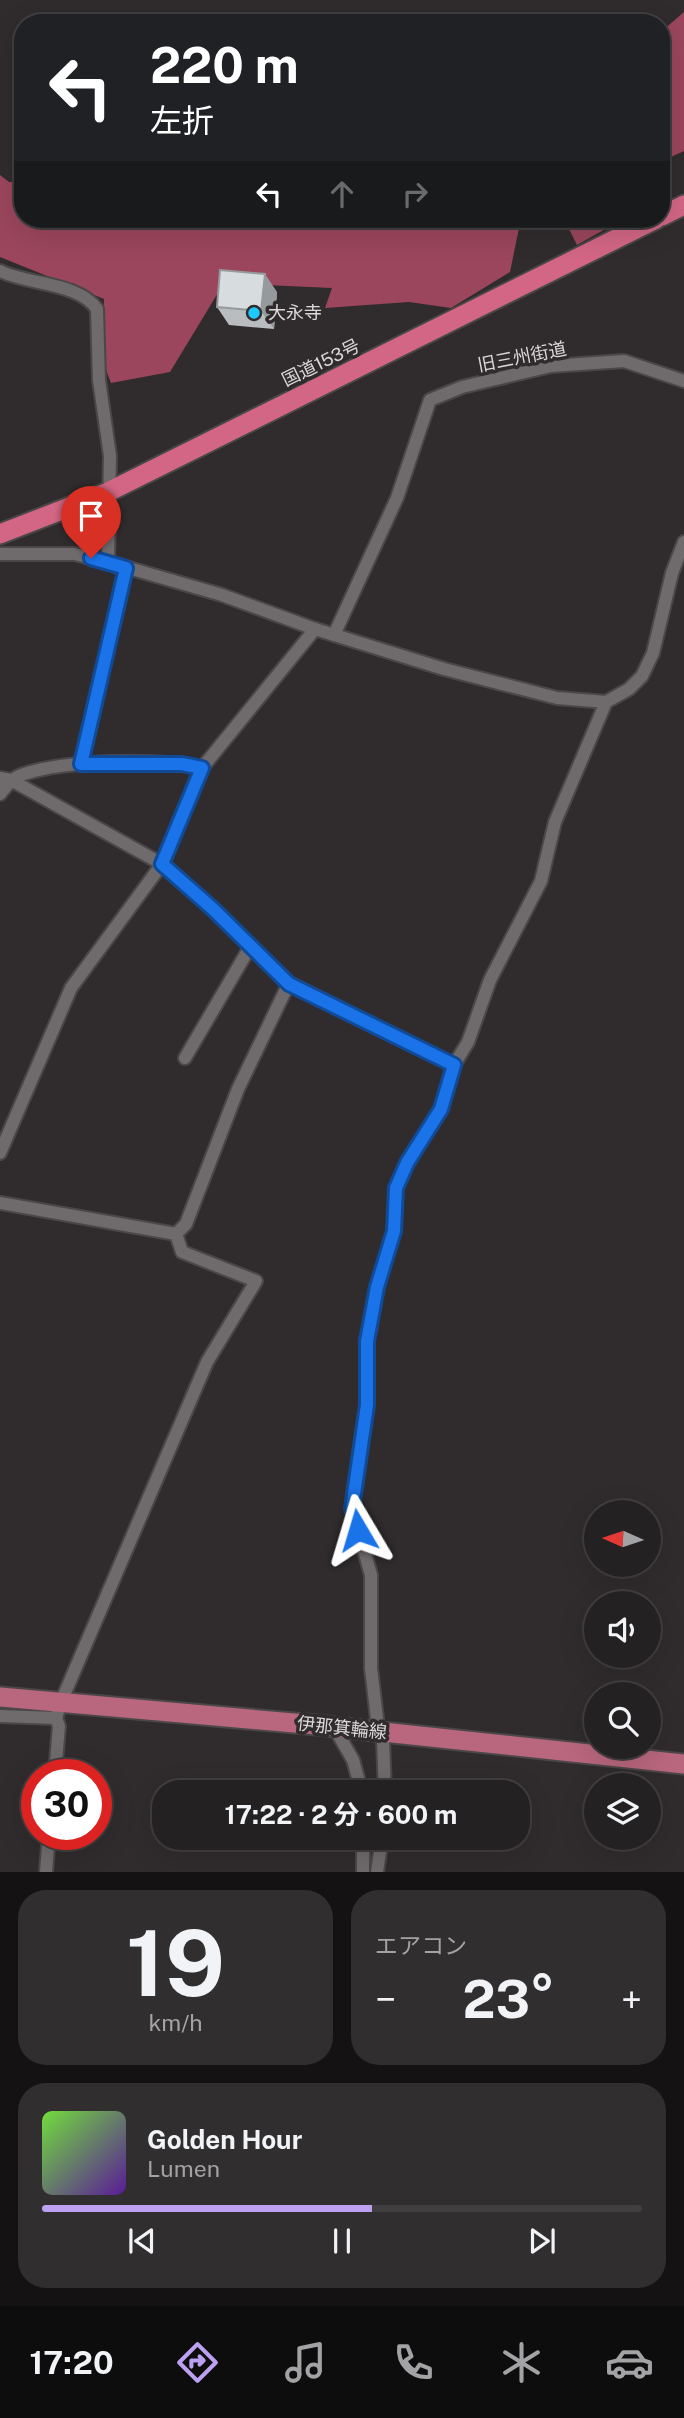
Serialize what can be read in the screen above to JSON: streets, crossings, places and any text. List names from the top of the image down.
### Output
{
  "streets": {
    "highway": ["国道153号"],
    "main road": ["伊那箕輪線"],
    "street": ["旧三州街道"]
  },
  "places": ["大永寺"],
  "north": "left",
  "page": {
    "turn": ["220 m", "左折"],
    "limit": "30",
    "trip": "17:22 · 2 分 · 600 m",
    "tile": [
      ["19", "km/h"],
      "エアコン"
    ],
    "heat": ["−", "23°", "+"],
    "song": ["Golden Hour", "Lumen"],
    "tabs": "17:20"
  }
}
